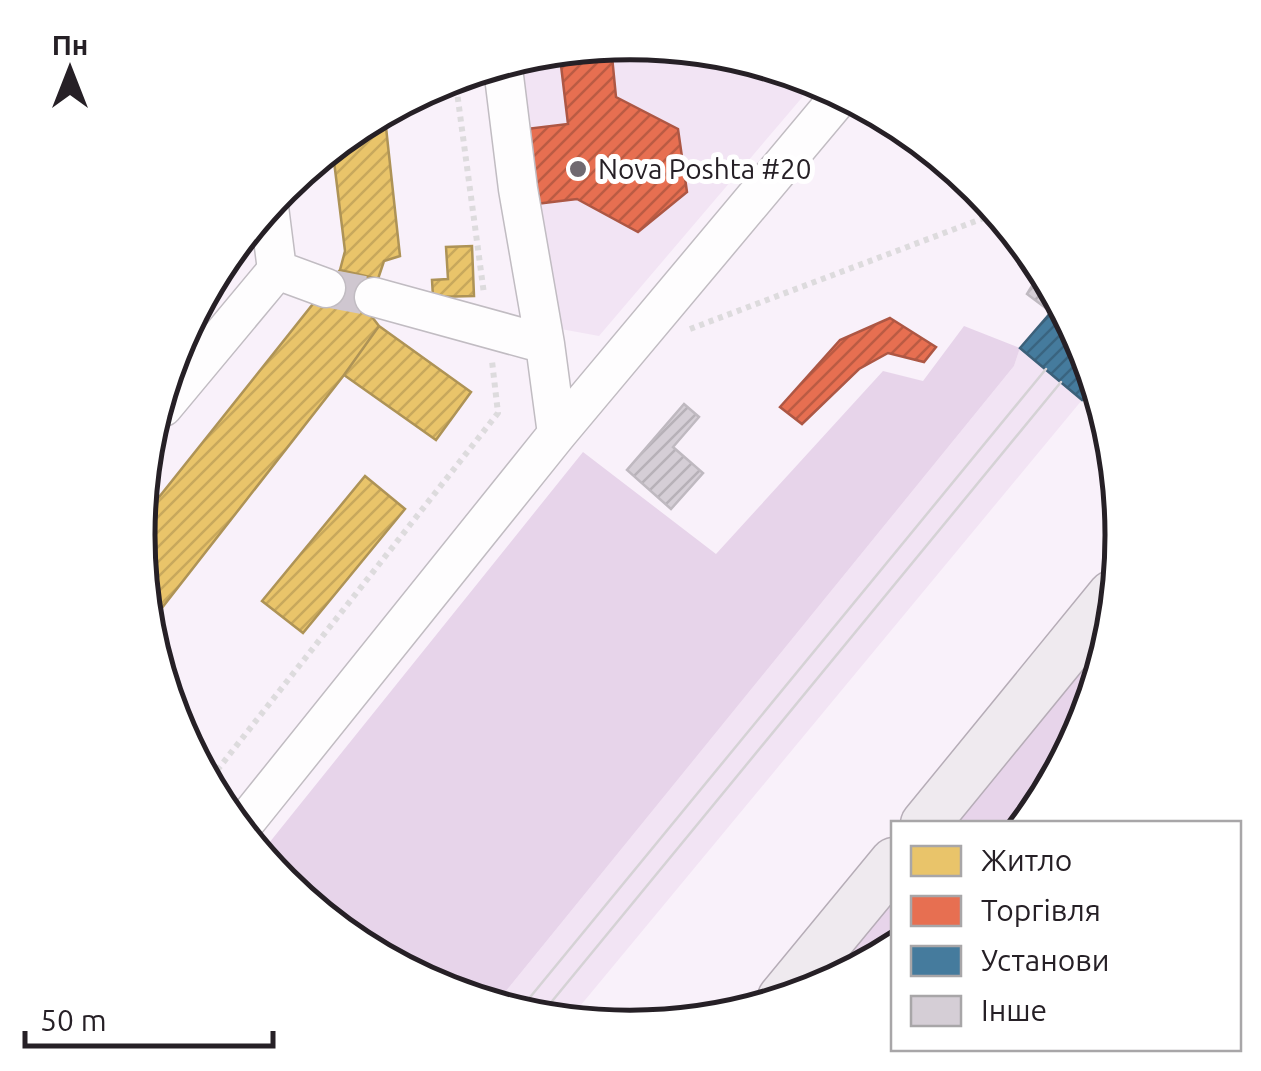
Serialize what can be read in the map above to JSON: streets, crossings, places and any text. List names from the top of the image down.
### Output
{
  "places": ["Nova Poshta #20"],
  "legend": [
    "Житло",
    "Торгівля",
    "Установи",
    "Інше"
  ],
  "scale_bar": "50 m",
  "north": "top"
}
